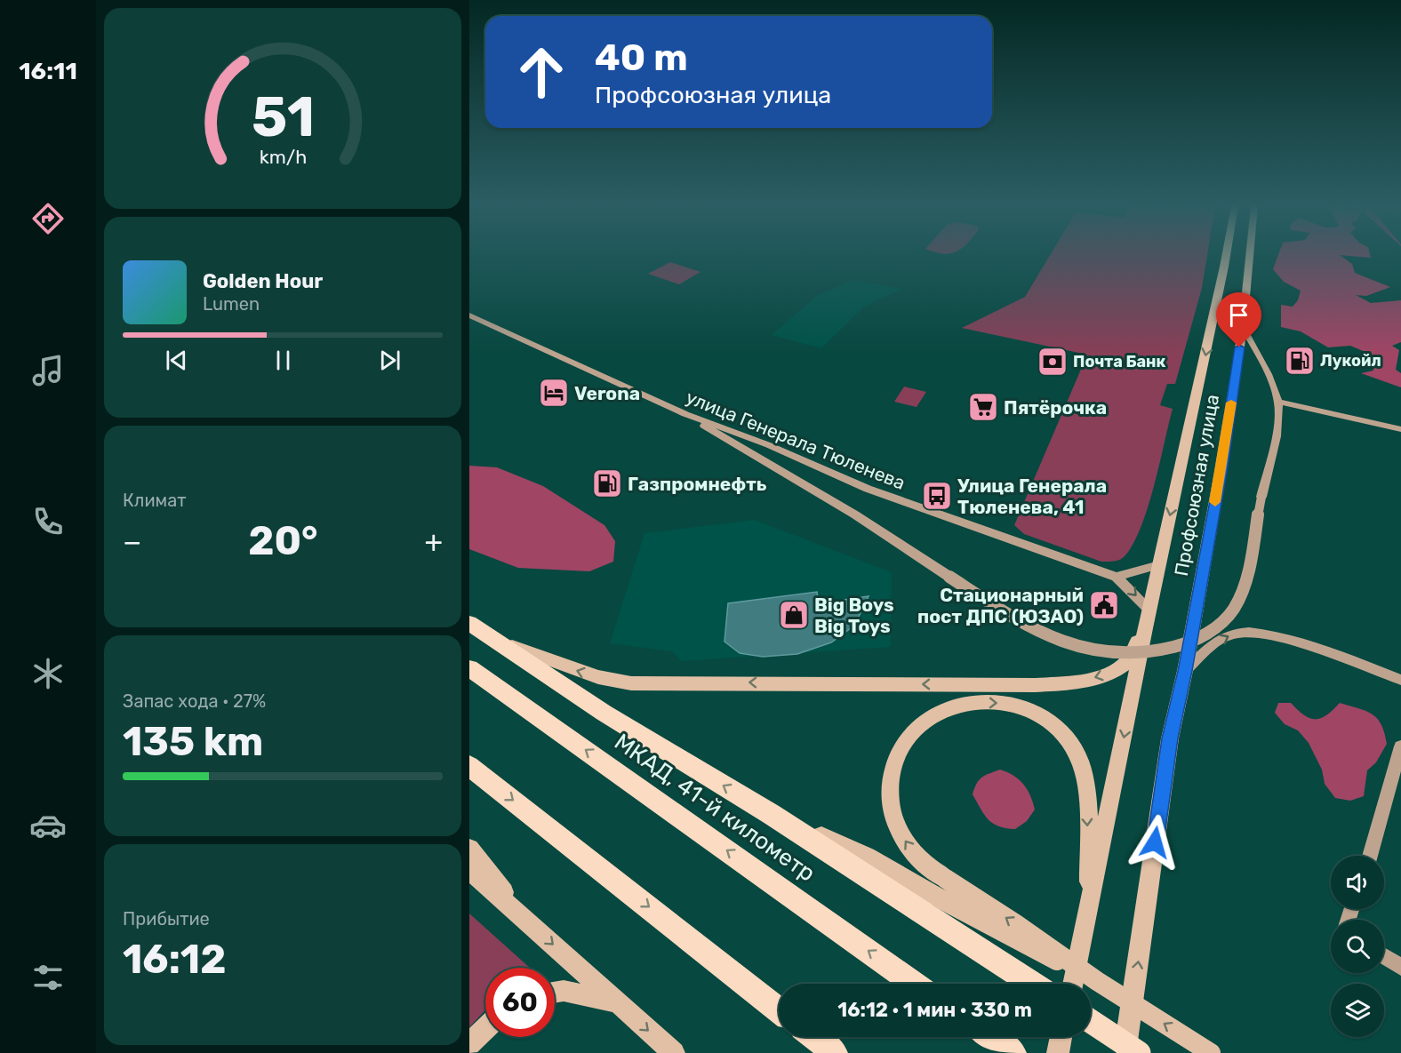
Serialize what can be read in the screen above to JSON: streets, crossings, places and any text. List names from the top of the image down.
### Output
{
  "streets": {
    "highway": ["МКАД, 41-й километр"],
    "main road": ["Профсоюзная улица"],
    "street": ["улица Генерала Тюленева"]
  },
  "crossings": [
    ["улица Генерала Тюленева", "Профсоюзная улица"]
  ],
  "places": {
    "fuel station": ["Лукойл", "Газпромнефть"],
    "bank": ["Почта Банк"],
    "hotel": ["Verona"],
    "supermarket": ["Пятёрочка"],
    "bus stop": ["Улица Генерала Тюленева, 41"],
    "public building": ["Стационарный пост ДПС (ЮЗАО)"],
    "shop": ["Big Boys Big Toys"]
  },
  "page": {
    "tabs": "16:11",
    "turn": ["40 m", "Профсоюзная улица"],
    "song": ["Golden Hour", "Lumen"],
    "tile": [
      "Климат",
      ["Запас хода · 27%", "135 km"],
      ["Прибытие", "16:12"]
    ],
    "heat": ["−", "20°", "+"],
    "limit": "60",
    "trip": "16:12 · 1 мин · 330 m",
    "gauge": ["51", "km/h"]
  }
}
